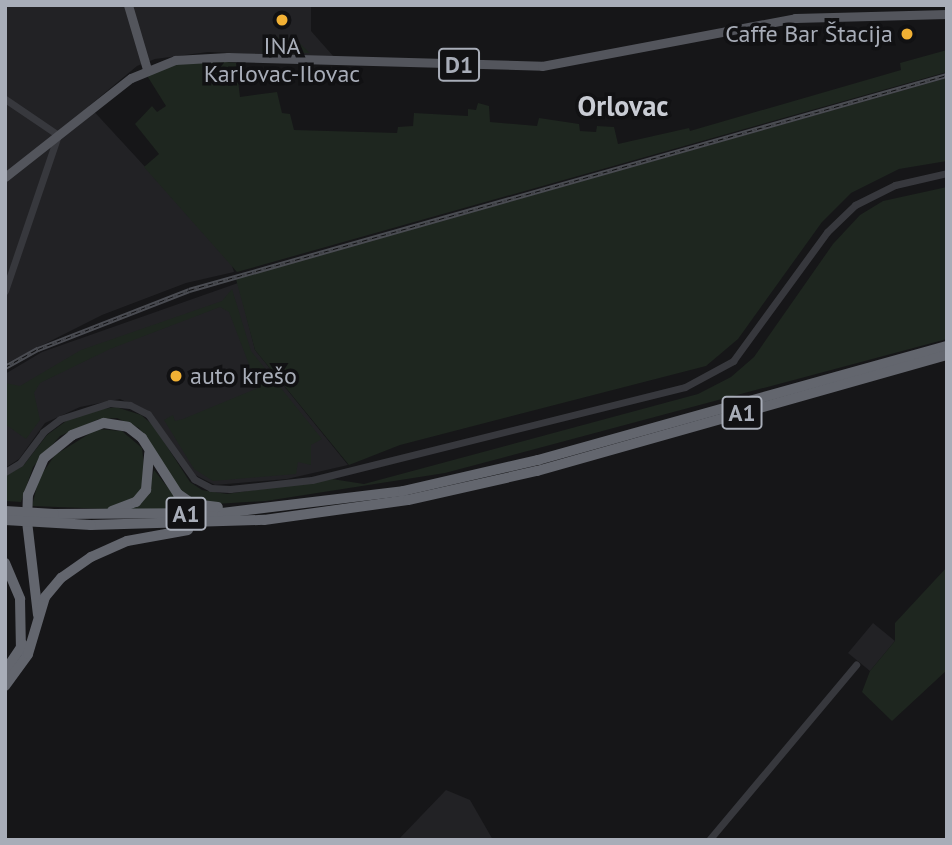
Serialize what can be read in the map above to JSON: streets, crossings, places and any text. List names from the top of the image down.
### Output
{
  "streets": {
    "highway": ["A1"],
    "main road": ["D1"]
  },
  "districts": ["Orlovac"],
  "places": ["INA Karlovac-Ilovac", "Caffe Bar Štacija", "auto krešo"]
}
